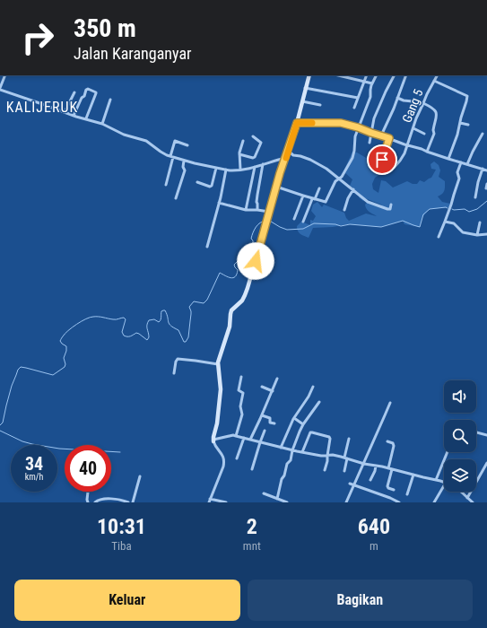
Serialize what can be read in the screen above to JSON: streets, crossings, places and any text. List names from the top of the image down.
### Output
{
  "streets": {
    "street": ["Gang 5"]
  },
  "districts": ["KALIJERUK"],
  "page": {
    "turn": ["350 m", "Jalan Karanganyar"],
    "speed": "34 km/h",
    "limit": "40",
    "eta": [
      "10:31",
      "Tiba",
      "2",
      "mnt",
      "640",
      "m"
    ],
    "buttons": ["Keluar", "Bagikan"]
  }
}
